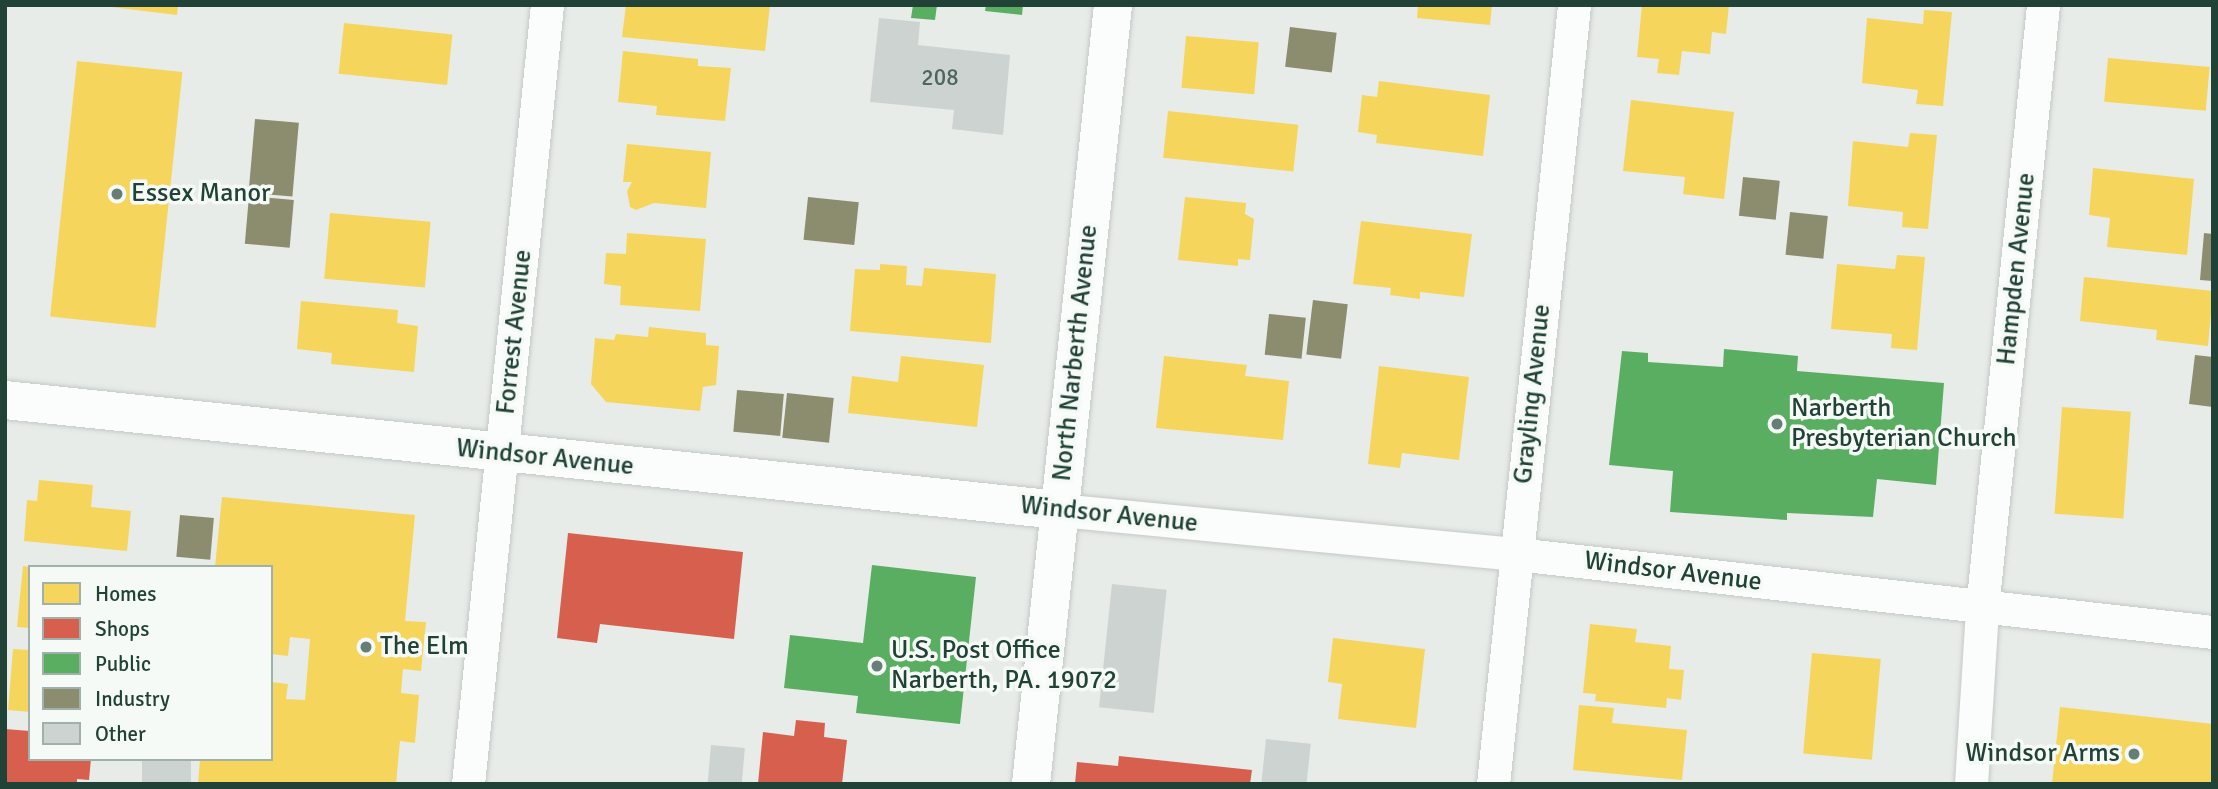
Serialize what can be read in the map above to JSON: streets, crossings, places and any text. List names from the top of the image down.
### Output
{
  "streets": {
    "street": [
      "Hampden Avenue",
      "Forrest Avenue",
      "North Narberth Avenue",
      "Grayling Avenue",
      "Windsor Avenue"
    ]
  },
  "crossings": [
    ["Hampden Avenue", "Windsor Avenue"],
    ["Forrest Avenue", "Windsor Avenue"],
    ["North Narberth Avenue", "Windsor Avenue"],
    ["Grayling Avenue", "Windsor Avenue"]
  ],
  "places": [
    "Essex Manor",
    "Narberth Presbyterian Church",
    "The Elm",
    "U.S. Post Office Narberth, PA. 19072",
    "Windsor Arms"
  ],
  "house_numbers": ["208"],
  "legend": [
    "Homes",
    "Shops",
    "Public",
    "Industry",
    "Other"
  ]
}
